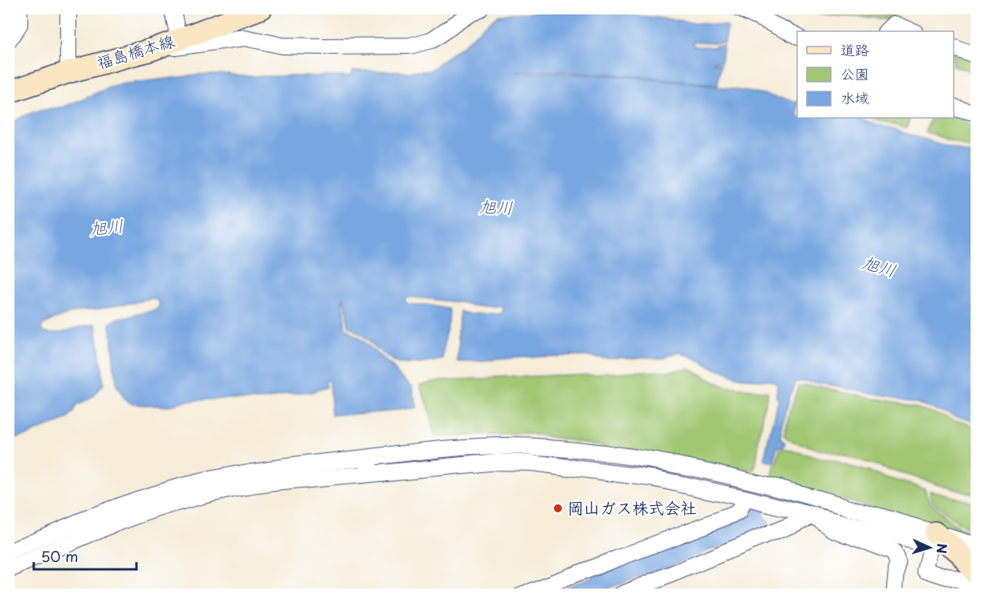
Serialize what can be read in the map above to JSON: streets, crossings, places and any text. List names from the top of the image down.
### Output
{
  "streets": {
    "main road": ["福島橋本線"]
  },
  "water": ["旭川"],
  "places": ["岡山ガス株式会社"],
  "legend": ["道路", "公園", "水域"],
  "scale_bar": "50 m",
  "north": "right"
}
